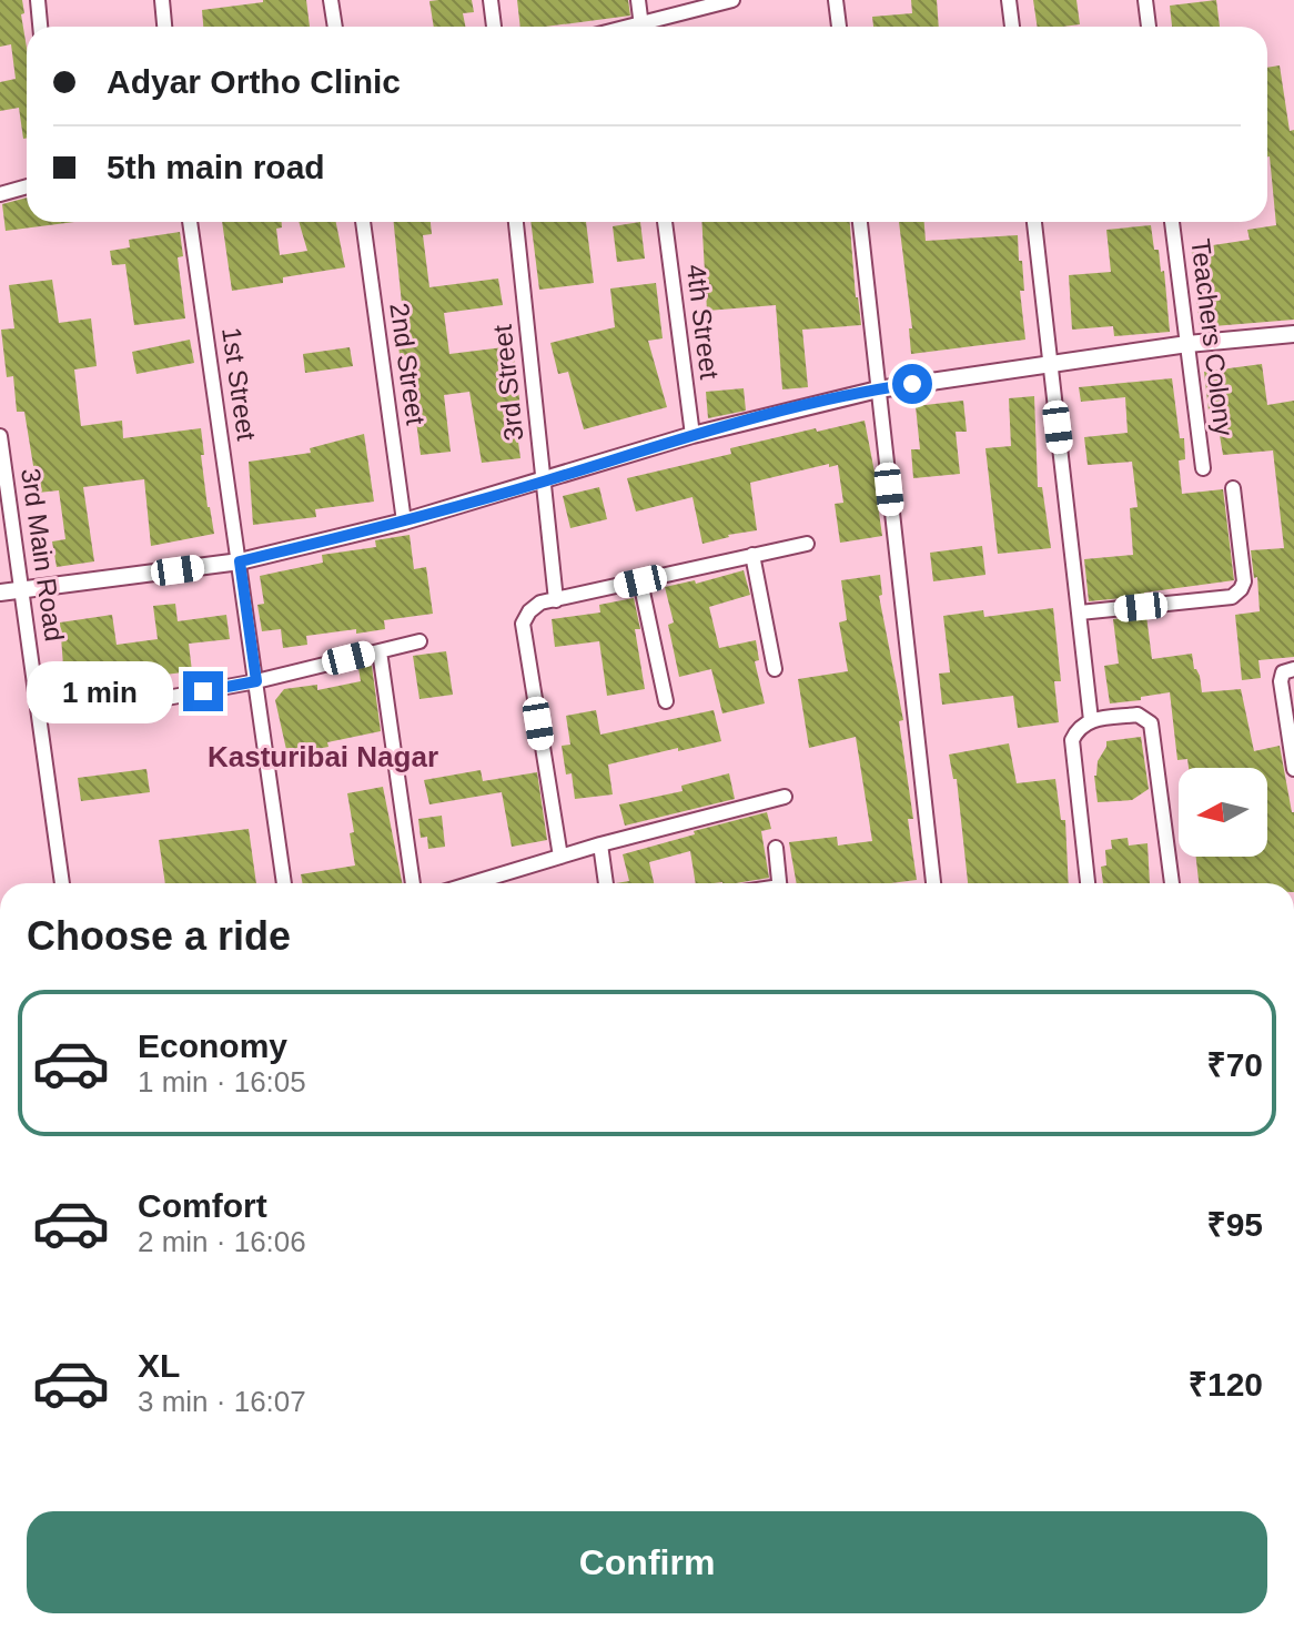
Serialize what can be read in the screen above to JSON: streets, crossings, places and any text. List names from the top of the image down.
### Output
{
  "streets": {
    "street": [
      "4th Street",
      "Teachers Colony",
      "2nd Street",
      "3rd Street",
      "1st Street",
      "3rd Main Road"
    ]
  },
  "districts": ["Kasturibai Nagar"],
  "north": "left",
  "page": {
    "banner": ["Adyar Ortho Clinic", "5th main road"],
    "bubble": "1 min",
    "heading": "Choose a ride",
    "list": [
      {
        "name": "Economy",
        "note": "1 min · 16:05",
        "value": "₹70"
      },
      {
        "name": "Comfort",
        "note": "2 min · 16:06",
        "value": "₹95"
      },
      {
        "name": "XL",
        "note": "3 min · 16:07",
        "value": "₹120"
      }
    ],
    "buttons": "Confirm"
  }
}
